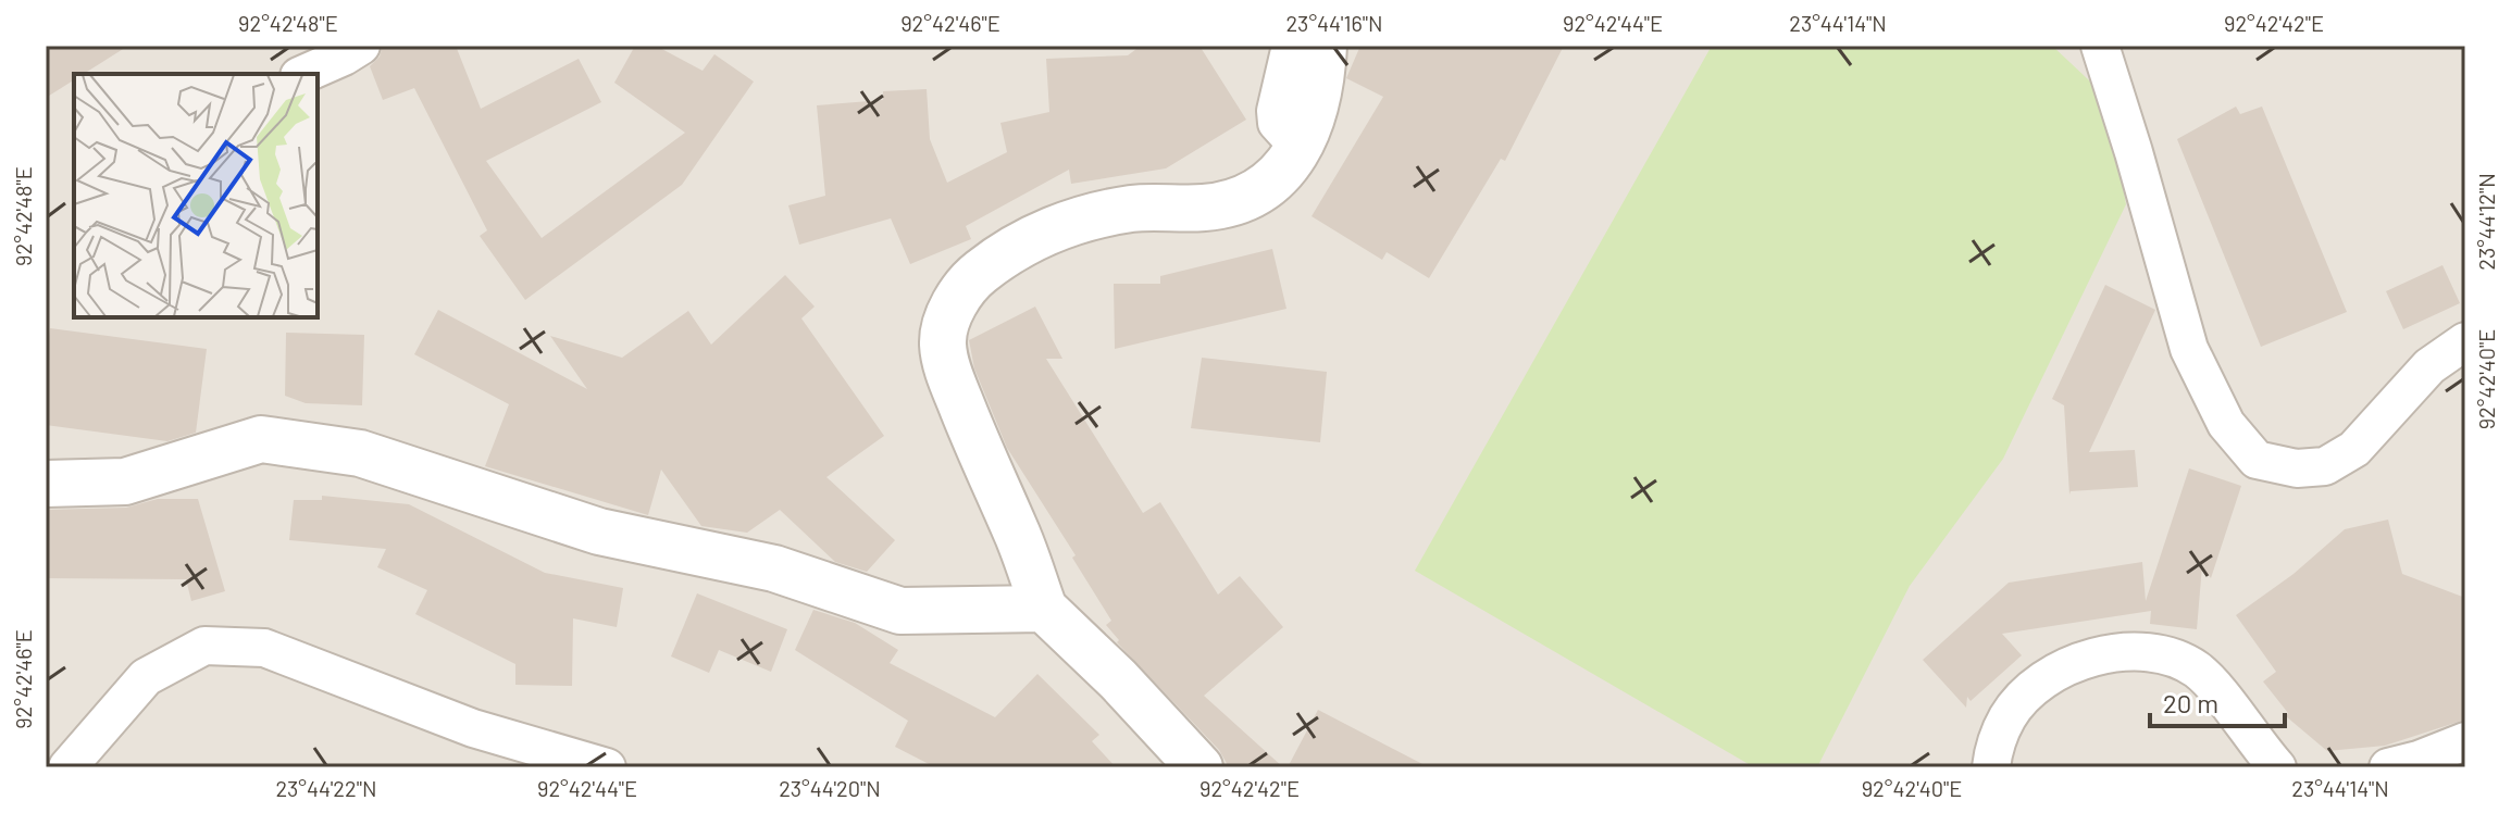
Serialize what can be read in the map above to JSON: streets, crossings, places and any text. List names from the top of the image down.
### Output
{
  "scale_bar": "20 m",
  "coordinates": [
    "92°42'48\"E",
    "92°42'46\"E",
    "23°44'16\"N",
    "92°42'44\"E",
    "23°44'14\"N",
    "92°42'42\"E",
    "23°44'12\"N",
    "92°42'40\"E",
    "23°44'22\"N",
    "23°44'20\"N"
  ]
}
